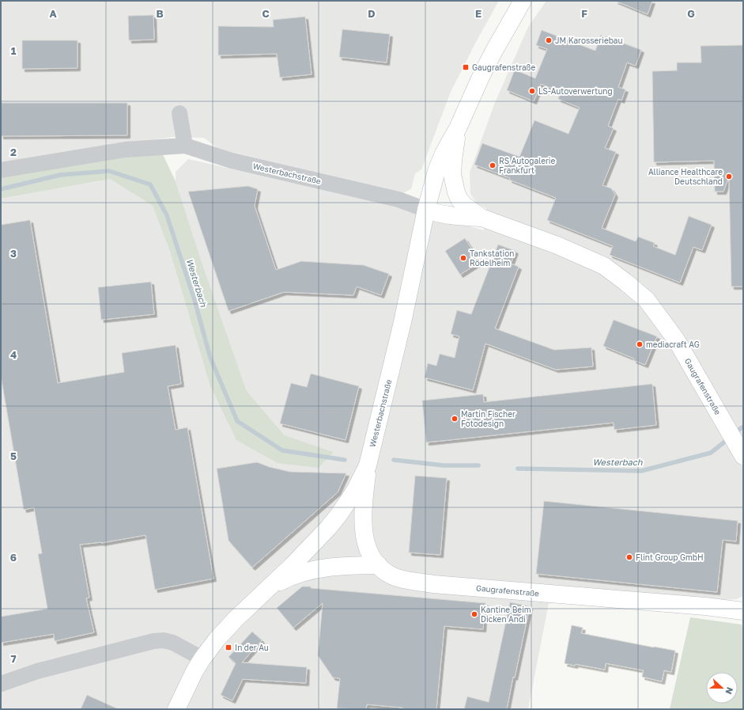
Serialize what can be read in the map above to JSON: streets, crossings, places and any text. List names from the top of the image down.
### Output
{
  "streets": {
    "main road": ["Westerbachstraße", "Gaugrafenstraße"]
  },
  "crossings": [
    ["Westerbachstraße", "Gaugrafenstraße"]
  ],
  "water": ["Westerbach"],
  "places": {
    "other": [
      "JM Karosseriebau",
      "LS-Autoverwertung",
      "RS Autogalerie Frankfurt",
      "Alliance Healthcare Deutschland",
      "Tankstation Rödelheim",
      "mediacraft AG",
      "Martin Fischer Fotodesign",
      "Flint Group GmbH",
      "Kantine Beim Dicken Andi"
    ],
    "transit": ["Gaugrafenstraße", "In der Au"]
  },
  "north": "right",
  "grid": {
    "columns": [
      "A",
      "B",
      "C",
      "D",
      "E",
      "F",
      "G"
    ],
    "rows": [
      "1",
      "2",
      "3",
      "4",
      "5",
      "6",
      "7"
    ]
  }
}
